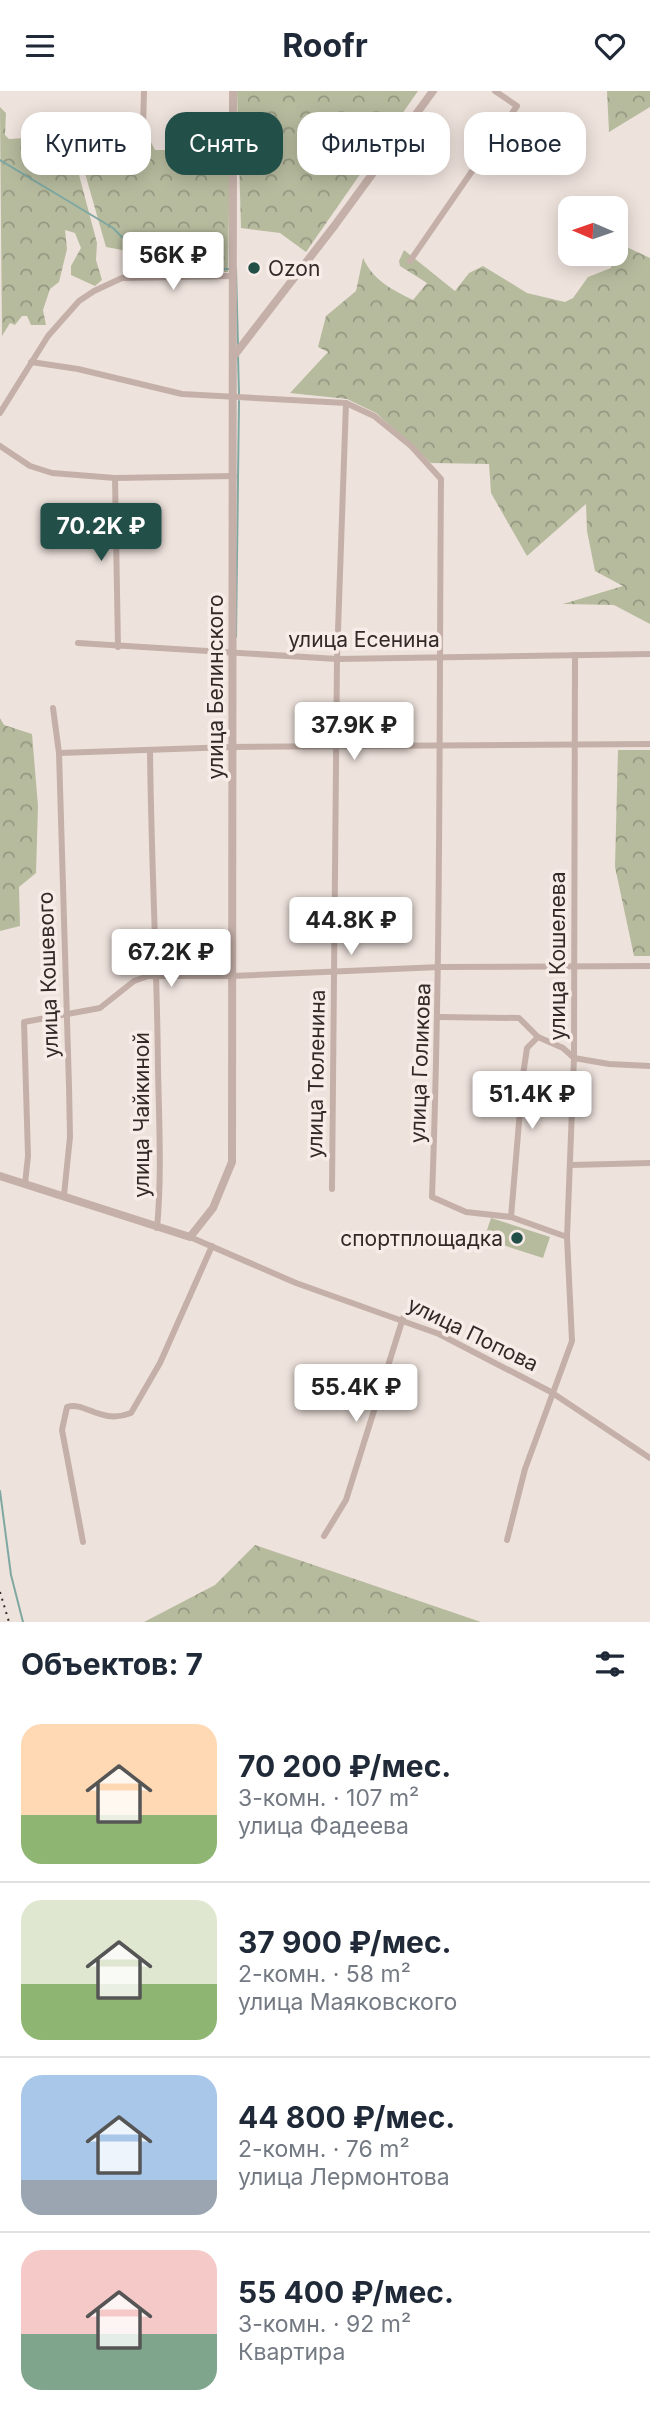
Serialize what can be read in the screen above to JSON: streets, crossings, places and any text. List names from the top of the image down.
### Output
{
  "streets": {
    "street": [
      "улица Есенина",
      "улица Белинского",
      "улица Кошелева",
      "улица Кошевого",
      "улица Голикова",
      "улица Тюленина",
      "улица Чайкиной",
      "улица Попова"
    ]
  },
  "crossings": [
    ["улица Есенина", "улица Белинского"],
    ["улица Есенина", "улица Кошелева"],
    ["улица Есенина", "улица Голикова"],
    ["улица Есенина", "улица Тюленина"],
    ["улица Белинского", "улица Попова"],
    ["улица Кошелева", "улица Голикова"],
    ["улица Кошелева", "улица Попова"],
    ["улица Голикова", "улица Тюленина"]
  ],
  "places": ["Ozon", "спортплощадка"],
  "north": "left",
  "page": {
    "header": "Roofr",
    "chip": [
      "Купить",
      "Снять",
      "Фильтры",
      "Новое"
    ],
    "price": [
      "56K ₽",
      "70.2K ₽",
      "37.9K ₽",
      "44.8K ₽",
      "67.2K ₽",
      "51.4K ₽",
      "55.4K ₽"
    ],
    "heading": "Объектов: 7",
    "list": [
      {
        "name": "70 200 ₽/мес.",
        "note": "3-комн. · 107 m² · улица Фадеева"
      },
      {
        "name": "37 900 ₽/мес.",
        "note": "2-комн. · 58 m² · улица Маяковского"
      },
      {
        "name": "44 800 ₽/мес.",
        "note": "2-комн. · 76 m² · улица Лермонтова"
      },
      {
        "name": "55 400 ₽/мес.",
        "note": "3-комн. · 92 m² · Квартира"
      }
    ]
  }
}
